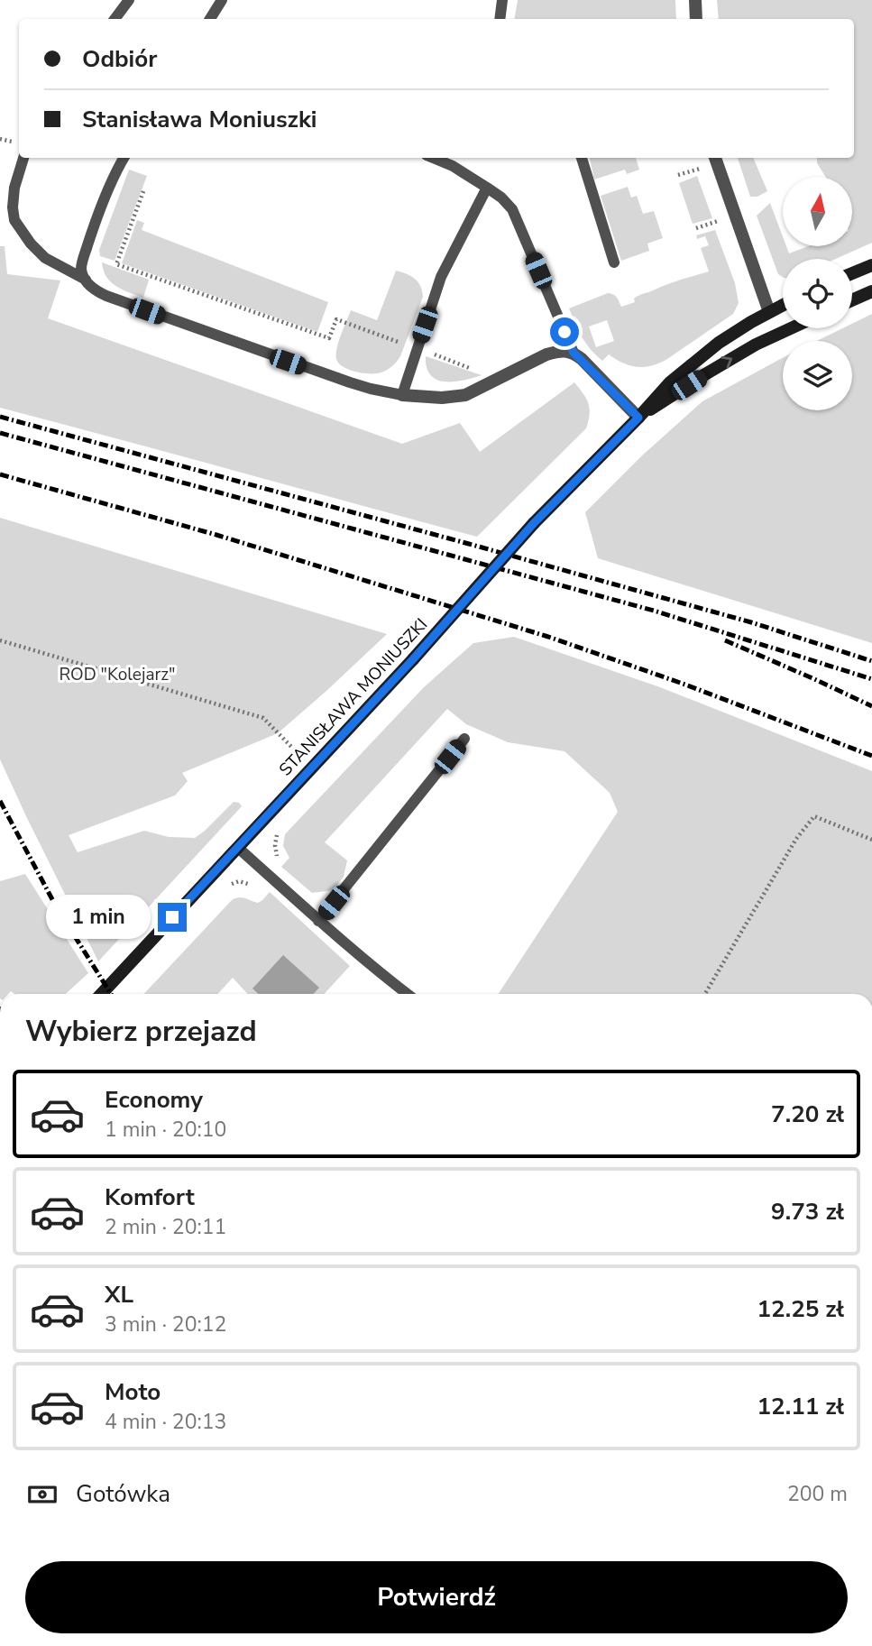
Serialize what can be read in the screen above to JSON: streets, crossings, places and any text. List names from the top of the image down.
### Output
{
  "streets": {
    "street": ["STANISŁAWA MONIUSZKI"]
  },
  "parks": ["ROD \"Kolejarz\""],
  "north": "top",
  "page": {
    "banner": ["Odbiór", "Stanisława Moniuszki"],
    "bubble": "1 min",
    "heading": "Wybierz przejazd",
    "list": [
      {
        "name": "Economy",
        "note": "1 min · 20:10",
        "value": "7.20 zł"
      },
      {
        "name": "Komfort",
        "note": "2 min · 20:11",
        "value": "9.73 zł"
      },
      {
        "name": "XL",
        "note": "3 min · 20:12",
        "value": "12.25 zł"
      },
      {
        "name": "Moto",
        "note": "4 min · 20:13",
        "value": "12.11 zł"
      }
    ],
    "pay": ["Gotówka", "200 m"],
    "buttons": "Potwierdź"
  }
}
